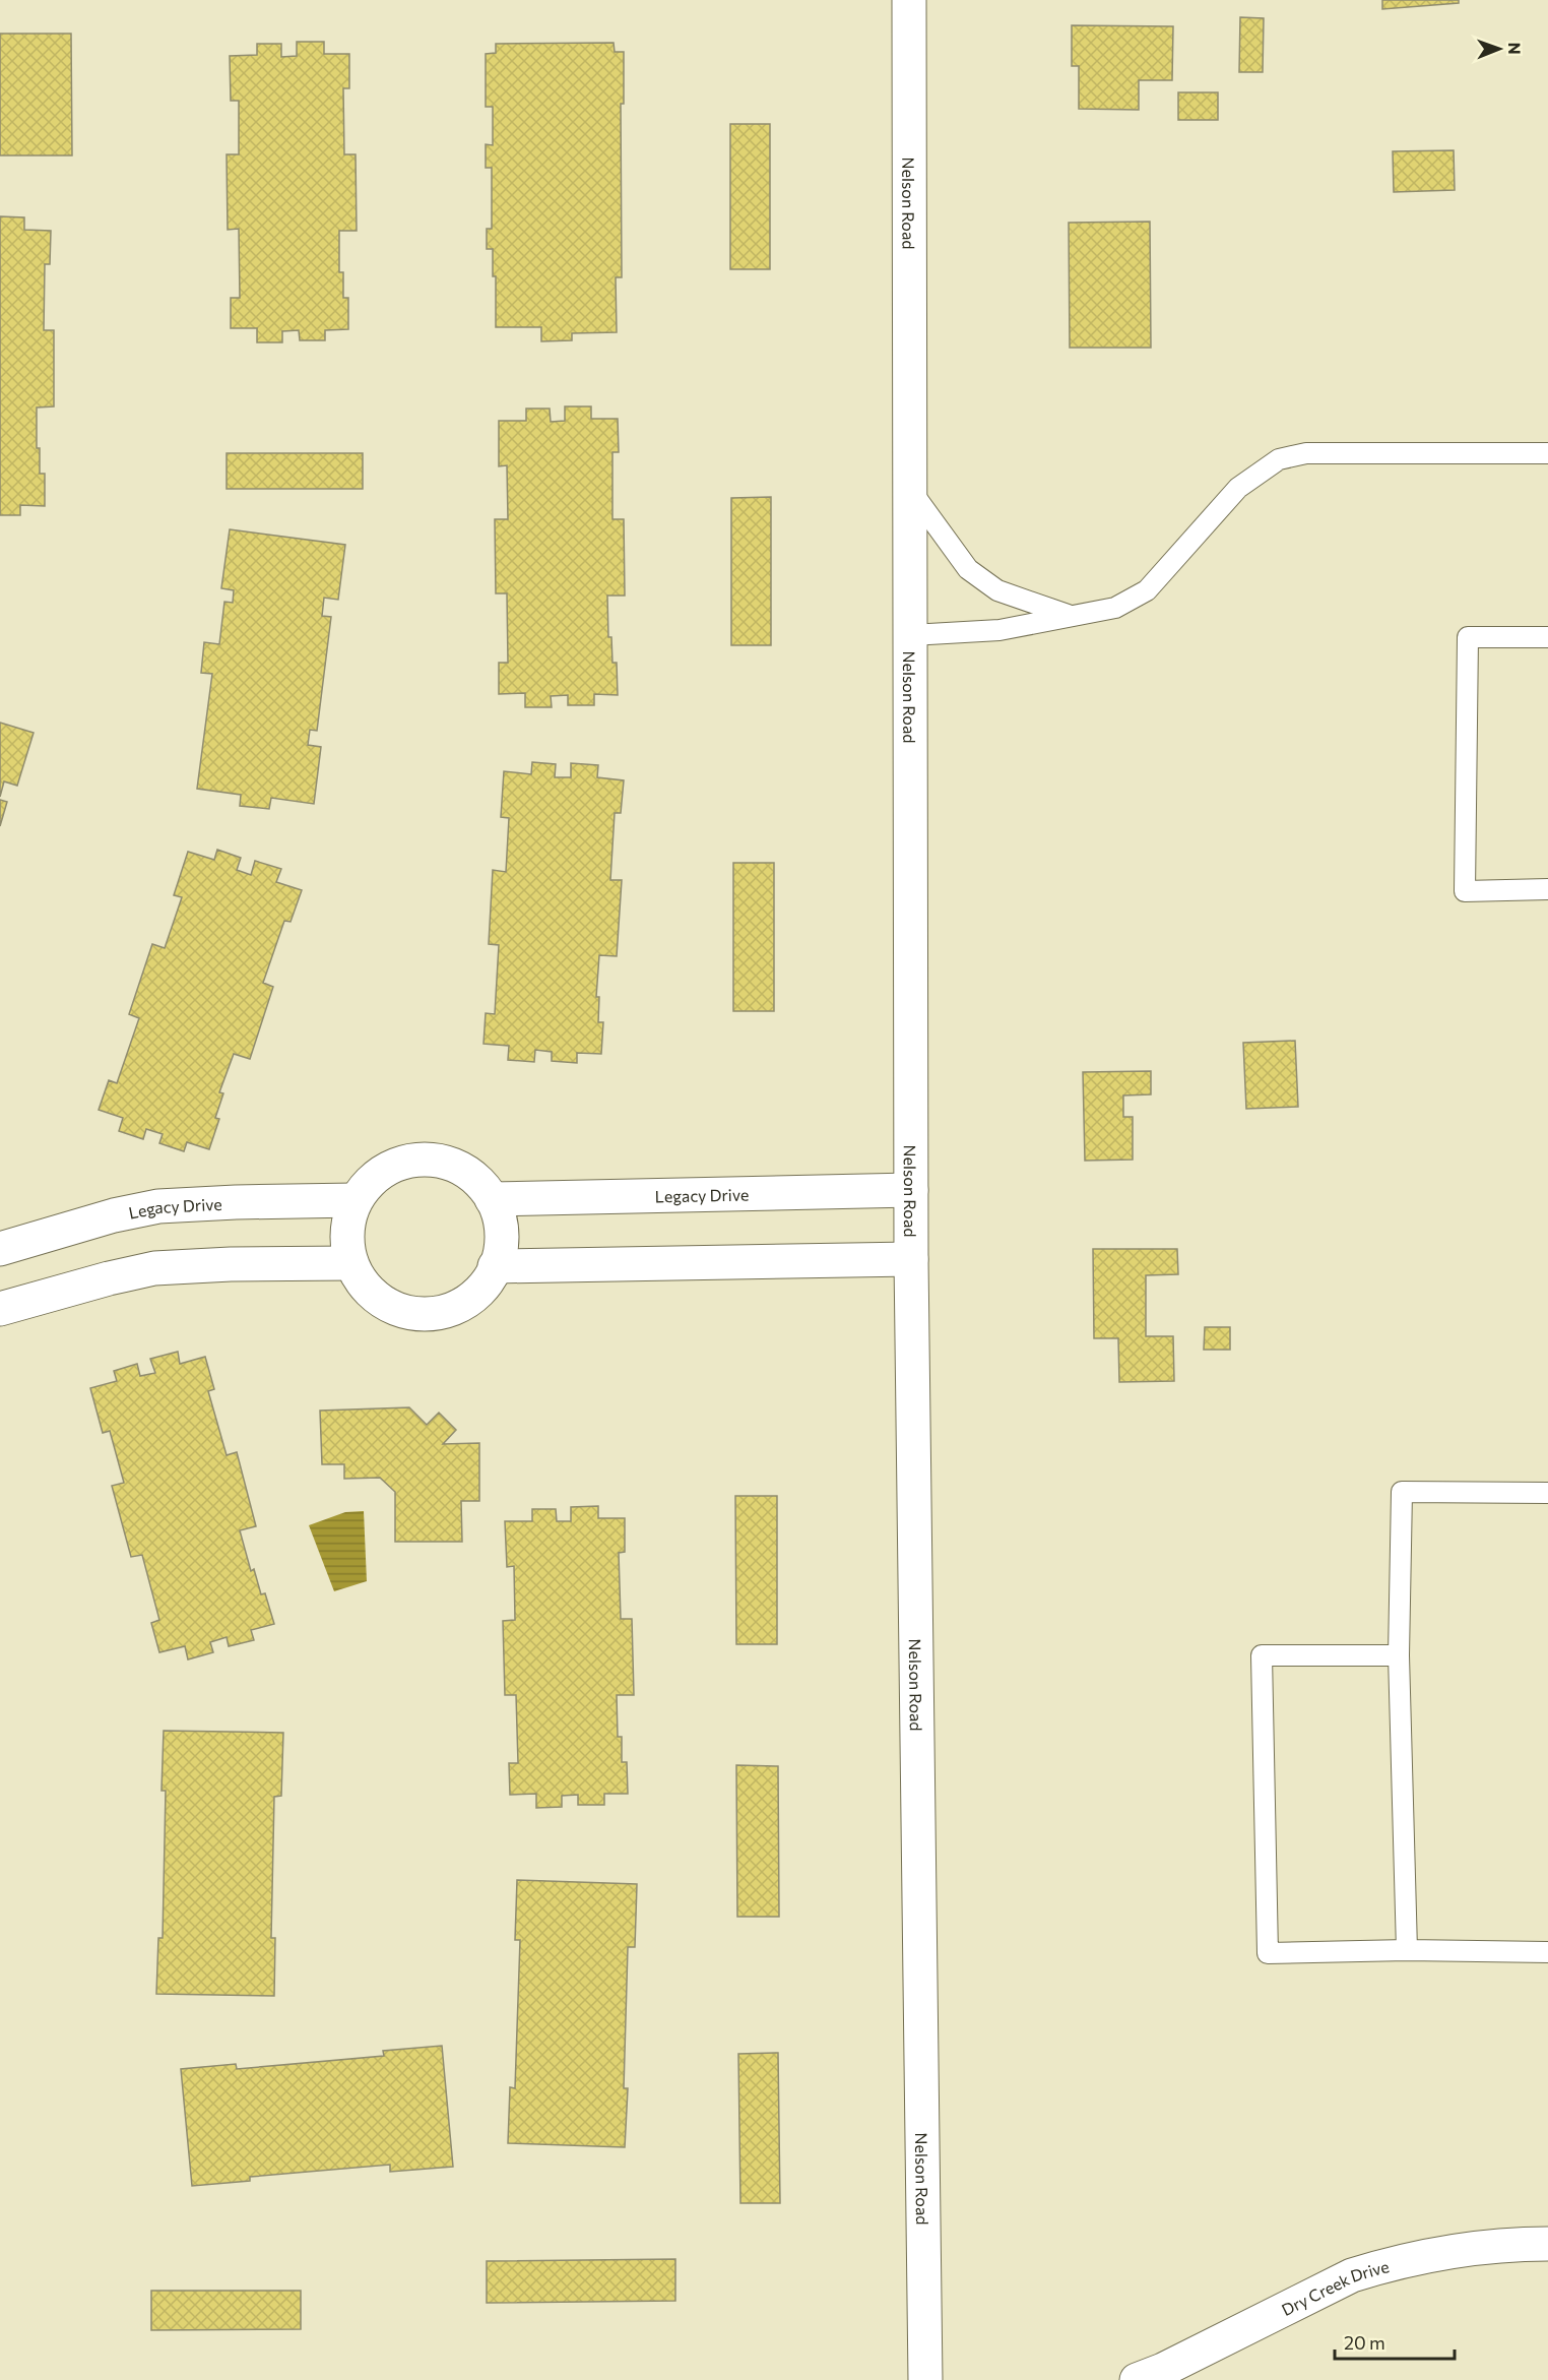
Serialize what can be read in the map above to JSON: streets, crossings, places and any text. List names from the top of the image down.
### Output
{
  "streets": {
    "street": ["Nelson Road", "Legacy Drive", "Dry Creek Drive"]
  },
  "crossings": [
    ["Nelson Road", "Legacy Drive"]
  ],
  "scale_bar": "20 m",
  "north": "right"
}
